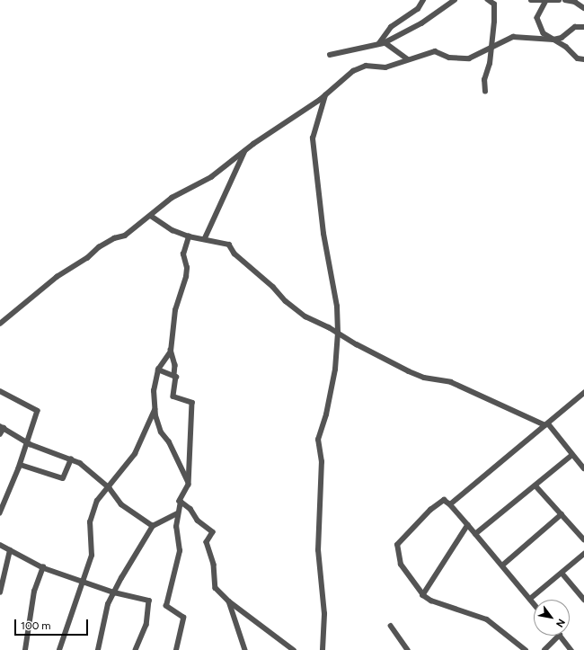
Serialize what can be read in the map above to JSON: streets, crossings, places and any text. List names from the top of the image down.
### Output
{
  "scale_bar": "100 m",
  "north": "bottom right"
}
